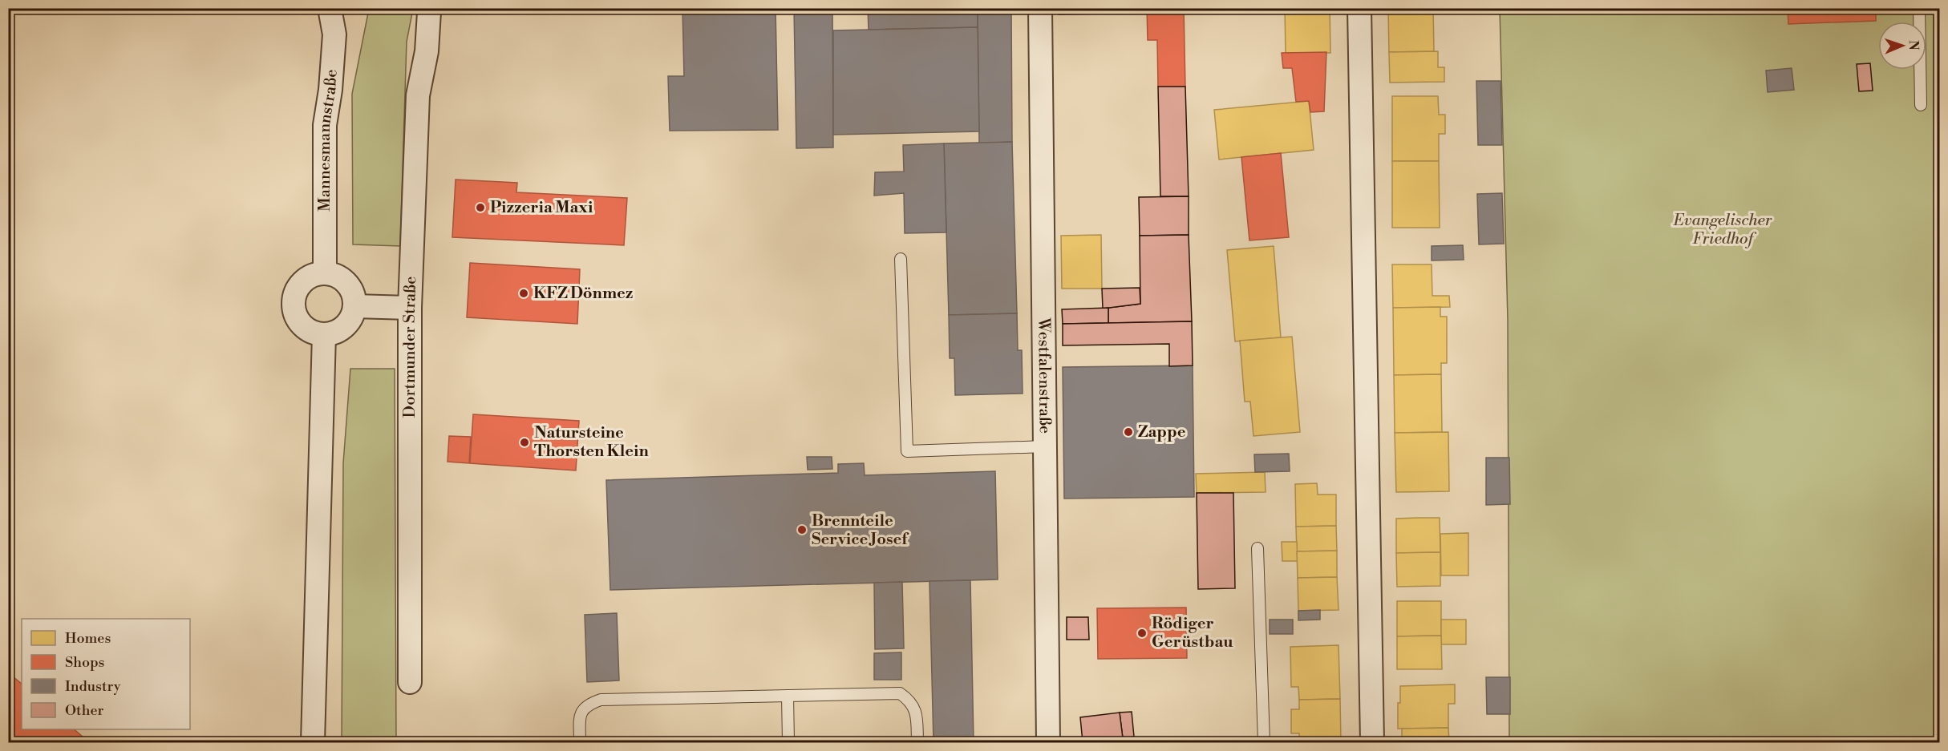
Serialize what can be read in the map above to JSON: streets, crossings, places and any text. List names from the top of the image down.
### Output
{
  "streets": {
    "street": ["Mannesmannstraße", "Dortmunder Straße", "Westfalenstraße"]
  },
  "parks": ["Evangelischer Friedhof"],
  "places": [
    "Pizzeria Maxi",
    "KFZ Dönmez",
    "Zappe",
    "Natursteine Thorsten Klein",
    "Brennteile Service Josef",
    "Rödiger Gerüstbau"
  ],
  "legend": [
    "Homes",
    "Shops",
    "Industry",
    "Other"
  ],
  "north": "right"
}
